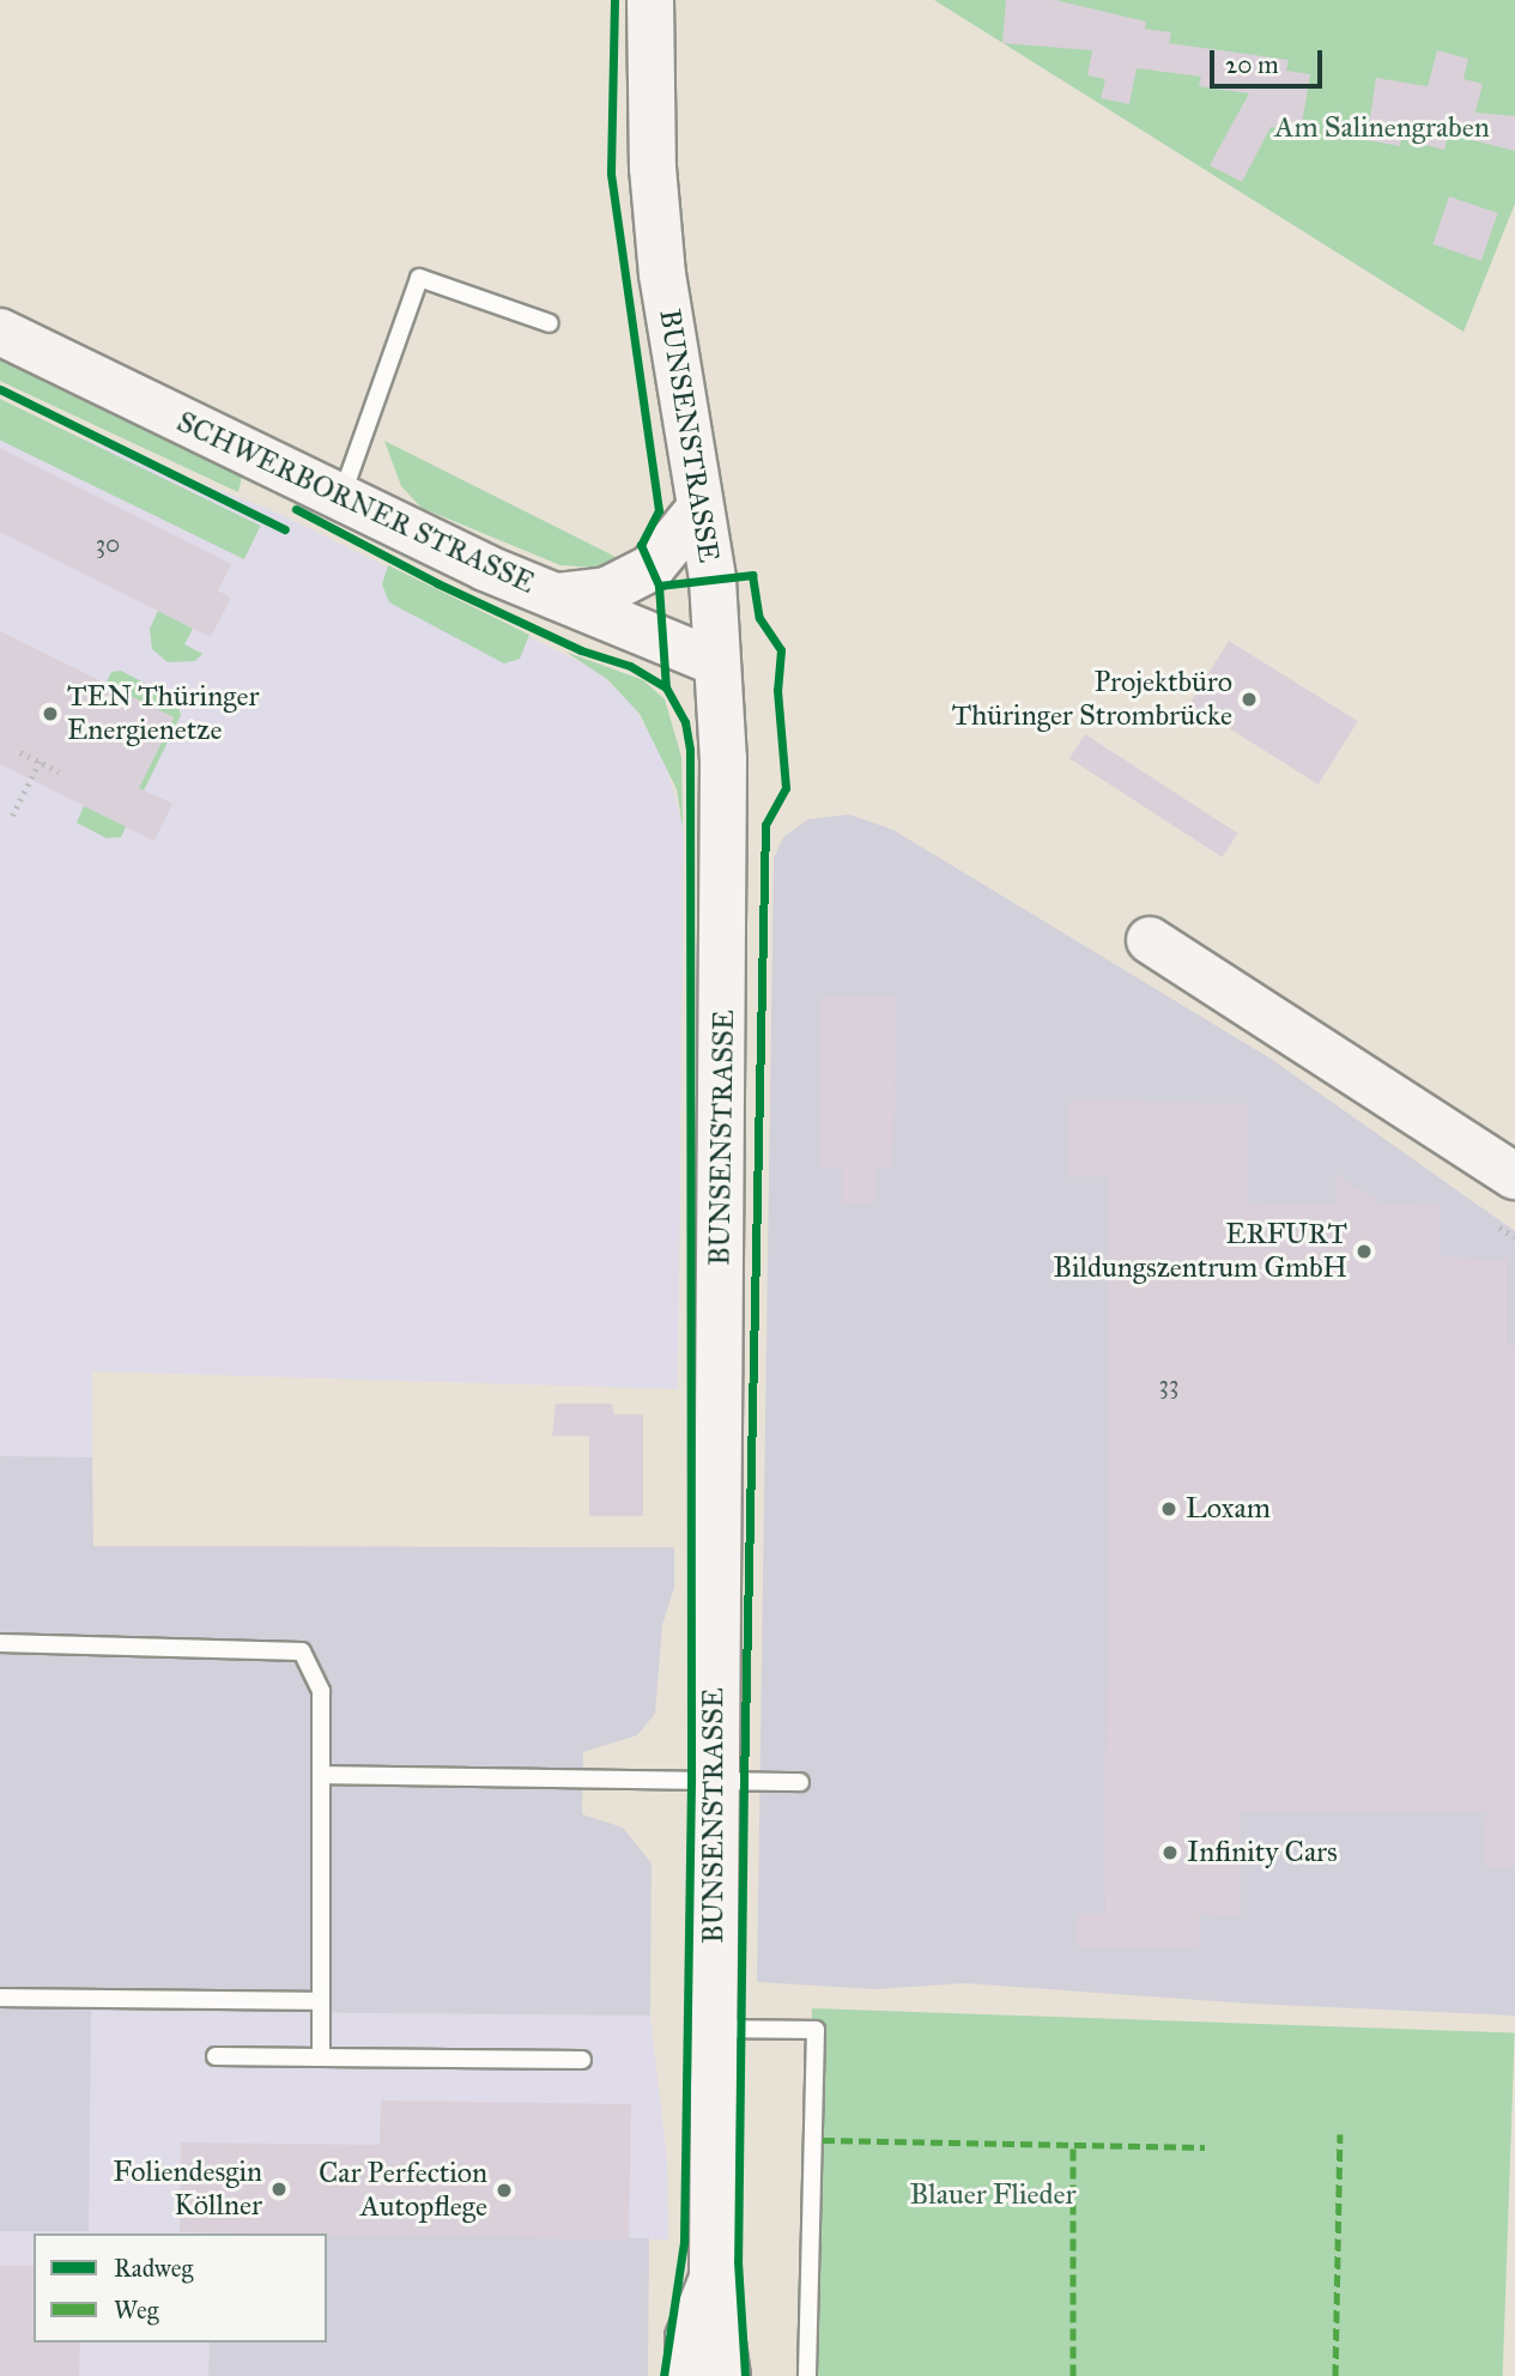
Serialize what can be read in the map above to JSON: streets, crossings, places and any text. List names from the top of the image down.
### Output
{
  "streets": {
    "main road": ["BUNSENSTRASSE", "SCHWERBORNER STRASSE"]
  },
  "crossings": [
    ["BUNSENSTRASSE", "SCHWERBORNER STRASSE"]
  ],
  "parks": ["Am Salinengraben", "Blauer Flieder"],
  "places": [
    "Projektbüro Thüringer Strombrücke",
    "TEN Thüringer Energienetze",
    "ERFURT Bildungszentrum GmbH",
    "Loxam",
    "Infinity Cars",
    "Foliendesgin Köllner",
    "Car Perfection Autopflege"
  ],
  "house_numbers": ["30", "33"],
  "legend": ["Radweg", "Weg"],
  "scale_bar": "20 m"
}
